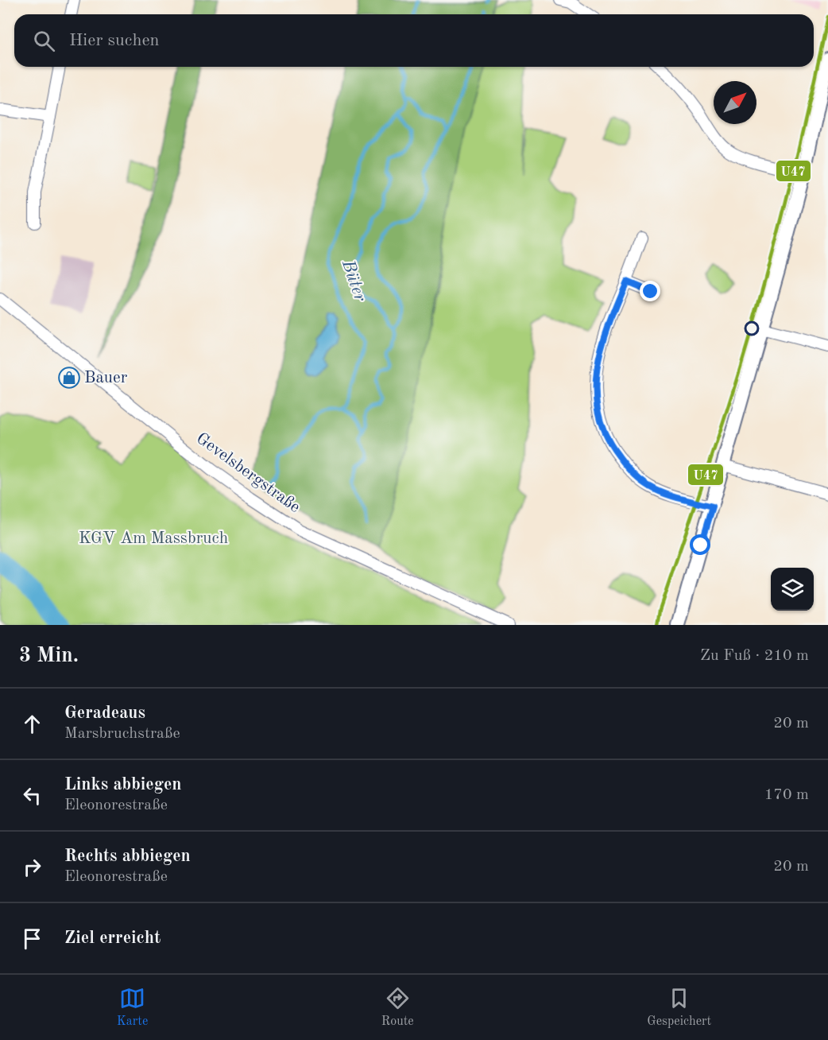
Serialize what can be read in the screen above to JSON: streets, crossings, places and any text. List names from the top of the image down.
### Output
{
  "streets": {
    "street": ["Gevelsbergstraße"]
  },
  "water": ["Büter"],
  "parks": ["KGV Am Massbruch"],
  "places": {
    "shop": ["Bauer"]
  },
  "lines": ["transit line U47"],
  "north": "top right",
  "page": {
    "search": "Hier suchen",
    "heading": ["3 Min.", "Zu Fuß · 210 m"],
    "list": [
      ["Geradeaus", "Marsbruchstraße", "20 m"],
      ["Links abbiegen", "Eleonorestraße", "170 m"],
      ["Rechts abbiegen", "Eleonorestraße", "20 m"],
      "Ziel erreicht"
    ],
    "nav": ["Karte", "Route", "Gespeichert"]
  }
}
